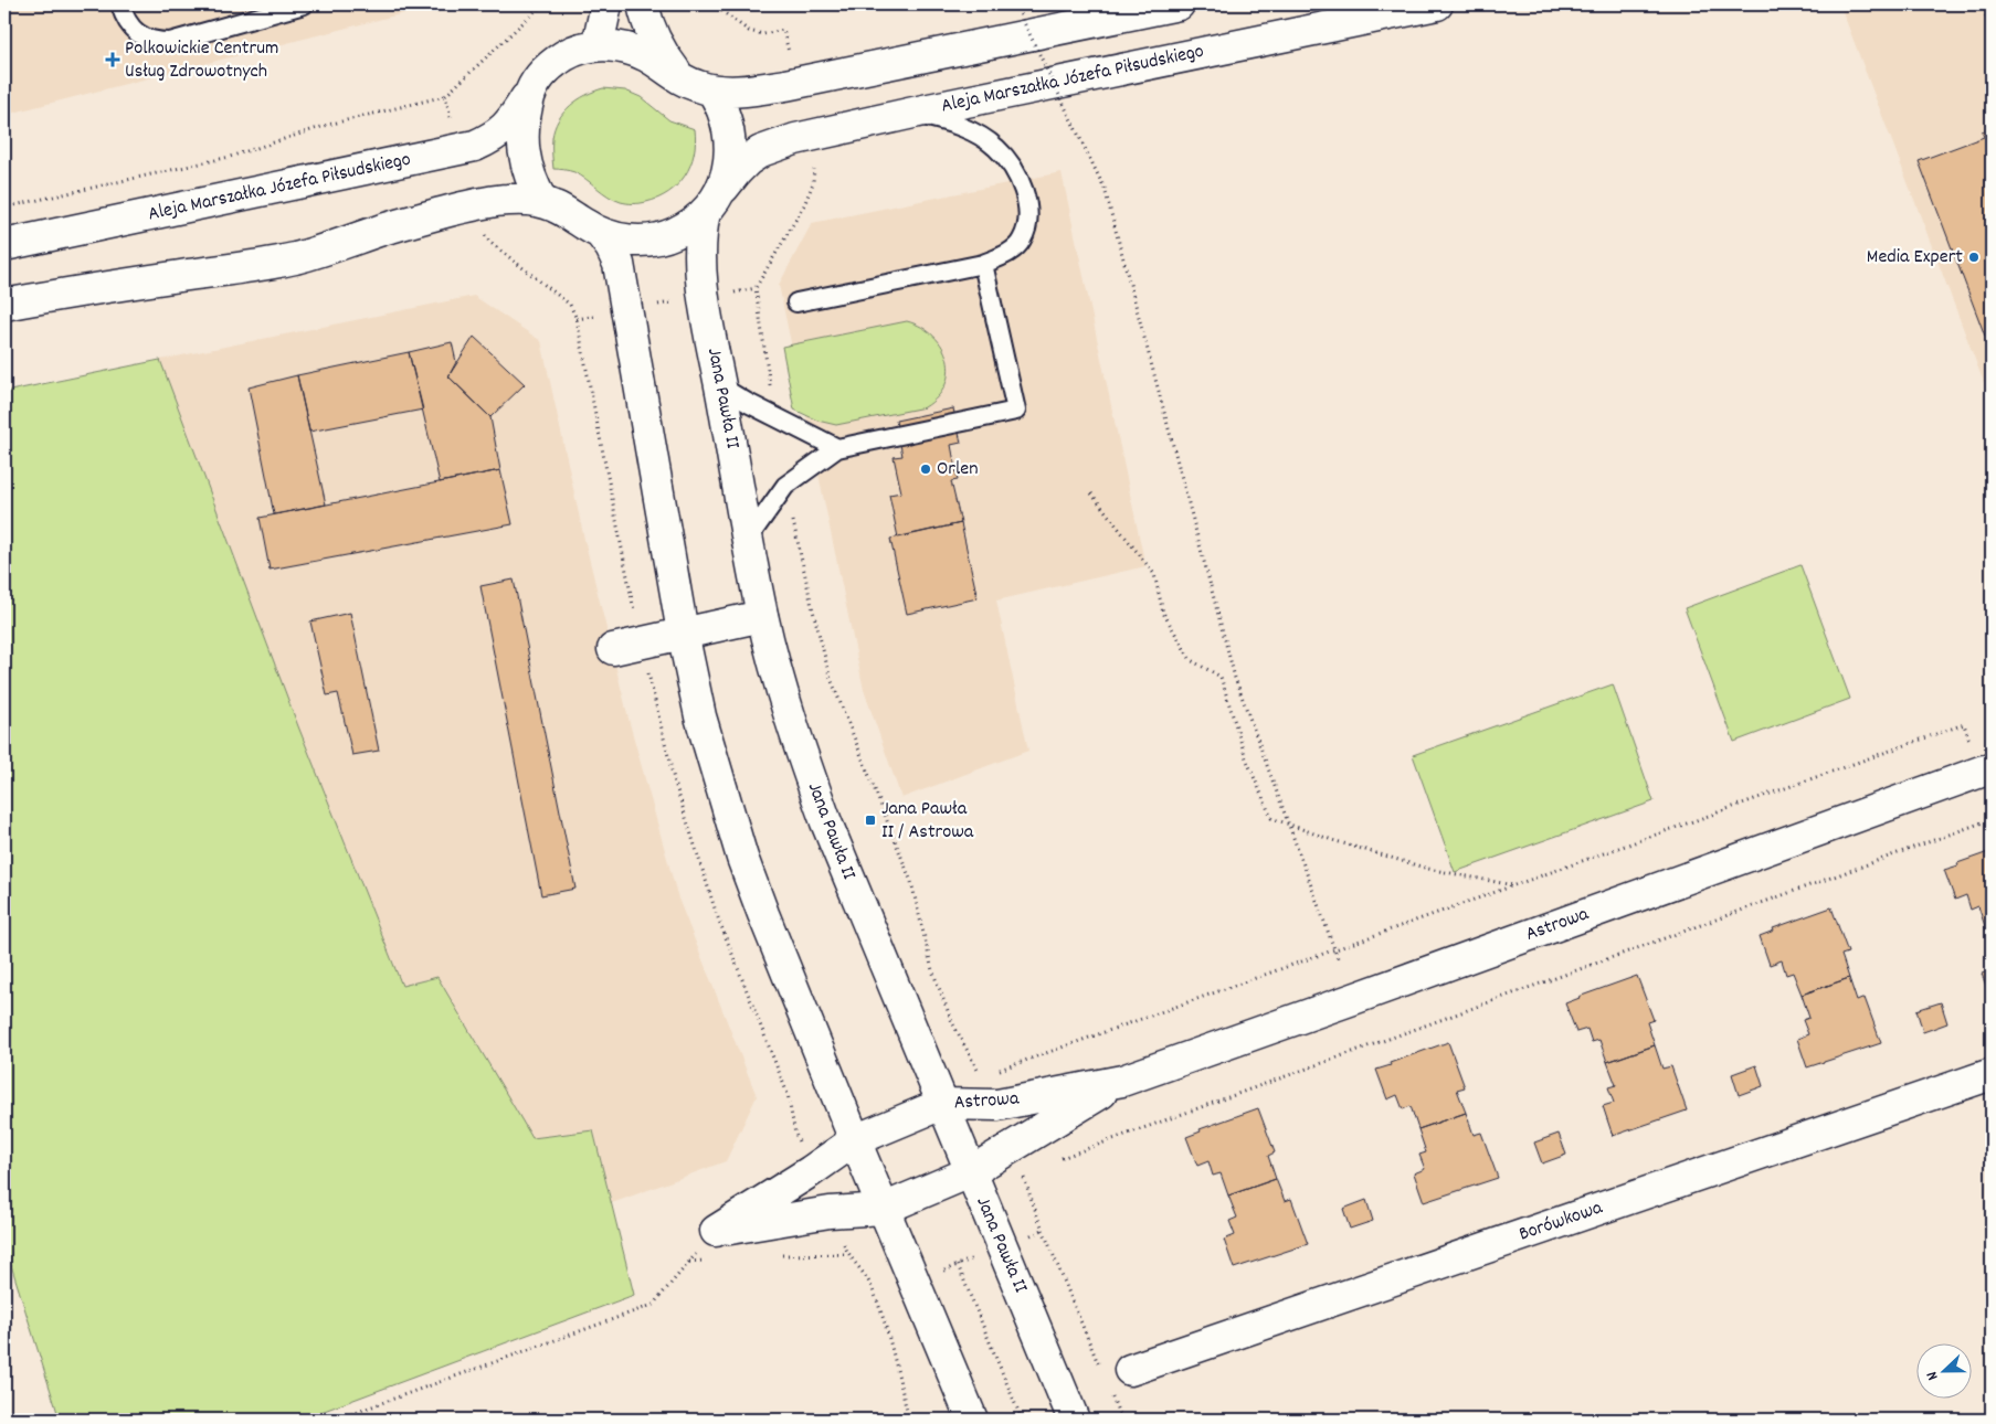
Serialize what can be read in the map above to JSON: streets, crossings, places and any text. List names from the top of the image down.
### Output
{
  "streets": {
    "street": [
      "Aleja Marszałka Józefa Piłsudskiego",
      "Jana Pawła II",
      "Astrowa",
      "Borówkowa"
    ]
  },
  "crossings": [
    ["Aleja Marszałka Józefa Piłsudskiego", "Jana Pawła II"],
    ["Jana Pawła II", "Astrowa"]
  ],
  "places": {
    "health": ["Polkowickie Centrum Usług Zdrowotnych"],
    "other": ["Media Expert", "Orlen"],
    "transit": ["Jana Pawła II / Astrowa"]
  },
  "north": "left"
}
